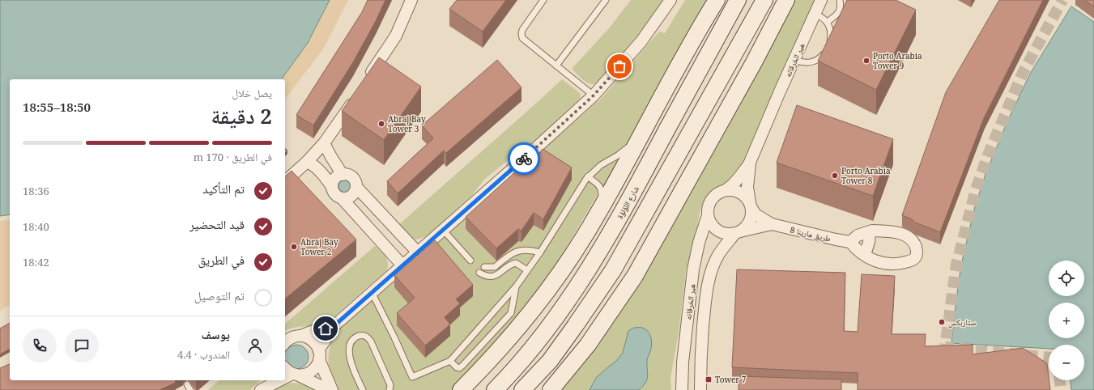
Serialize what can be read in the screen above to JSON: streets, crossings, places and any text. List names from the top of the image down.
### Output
{
  "streets": {
    "main road": ["شارع اللؤلؤة"],
    "street": ["هير الخرقانه", "طريق مارينا 8"]
  },
  "crossings": [
    ["هير الخرقانه", "طريق مارينا 8"]
  ],
  "places": {
    "other": [
      "Porto Arabia Tower 9",
      "Abraj Bay Tower 3",
      "Porto Arabia Tower 8",
      "Abraj Bay Tower 2",
      "ستاربكس"
    ],
    "transit": ["Tower 7"]
  },
  "page": {
    "heading": ["2 دقيقة", "يصل خلال", "18:50–18:55"],
    "panel": ["يوسف", "المندوب · 4.4"],
    "bar": "في الطريق · 170 m",
    "list": [
      ["تم التأكيد", "18:36"],
      ["قيد التحضير", "18:40"],
      ["في الطريق", "18:42"],
      "تم التوصيل"
    ],
    "map_buttons": ["+", "−"]
  }
}
